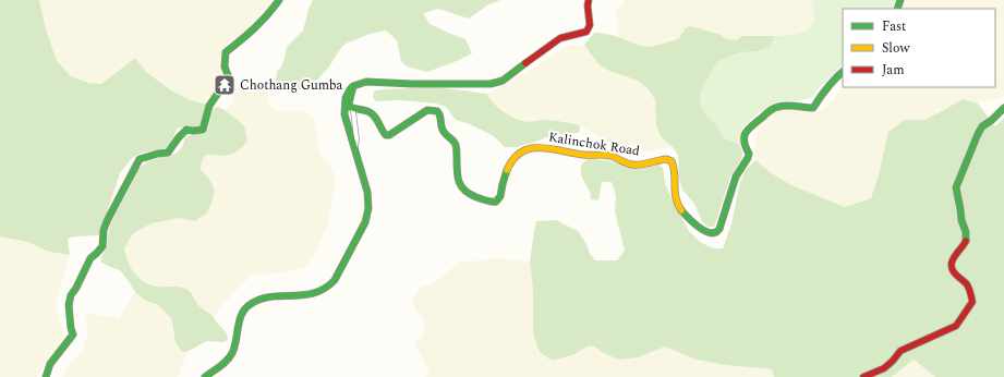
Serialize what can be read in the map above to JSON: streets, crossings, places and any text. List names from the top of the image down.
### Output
{
  "streets": {
    "street": ["Kalinchok Road"]
  },
  "places": {
    "temple": ["Chothang Gumba"]
  },
  "legend": ["Fast", "Slow", "Jam"]
}
